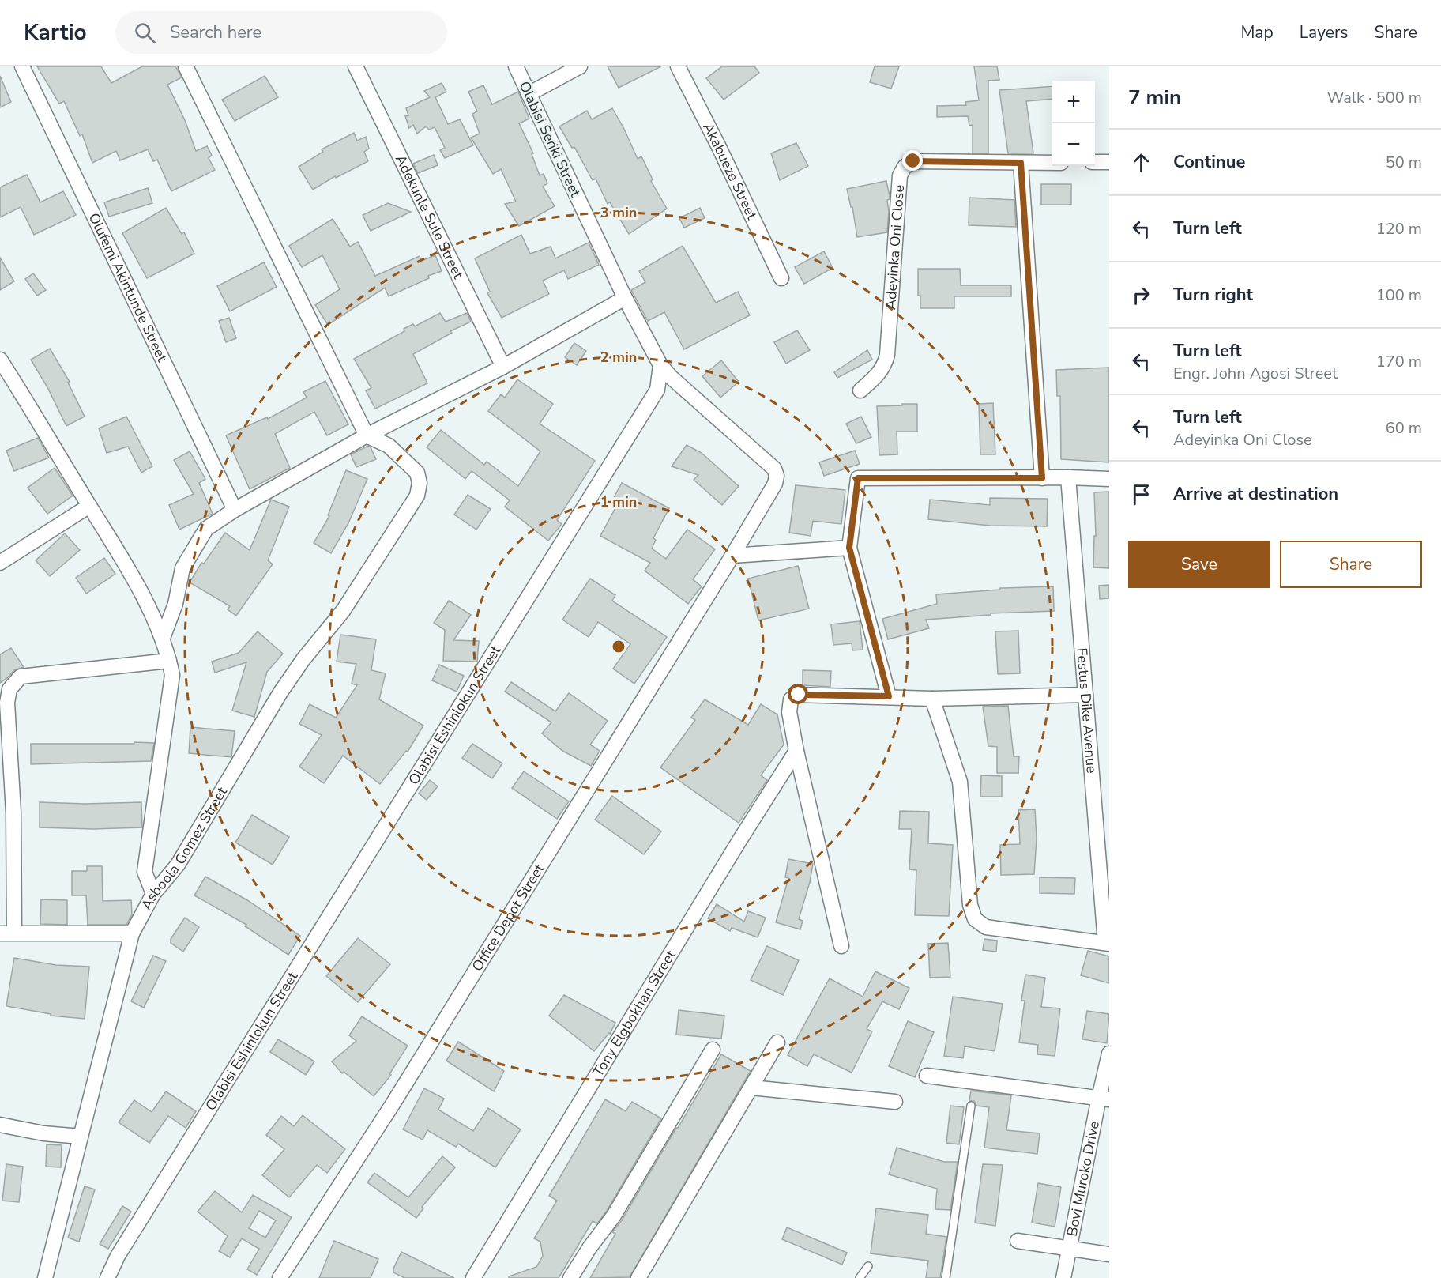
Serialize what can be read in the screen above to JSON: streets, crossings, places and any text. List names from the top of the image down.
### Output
{
  "streets": {
    "street": [
      "Olabisi Seriki Street",
      "Akabueze Street",
      "Adekunle Sule Street",
      "Adeyinka Oni Close",
      "Olufemi Akintunde Street",
      "Festus Dike Avenue",
      "Olabisi Eshinlokun Street",
      "Asboola Gomez Street",
      "Office Depot Street",
      "Tony Elgbokhan Street",
      "Bovi Muroko Drive"
    ]
  },
  "crossings": [
    ["Olabisi Seriki Street", "Olabisi Eshinlokun Street"]
  ],
  "page": {
    "header": "Kartio",
    "search": "Search here",
    "nav": ["Map", "Layers", "Share"],
    "heading": ["7 min", "Walk · 500 m"],
    "map_buttons": ["+", "−"],
    "list": [
      ["Continue", "50 m"],
      ["Turn left", "120 m"],
      ["Turn right", "100 m"],
      ["Turn left", "Engr. John Agosi Street", "170 m"],
      ["Turn left", "Adeyinka Oni Close", "60 m"],
      "Arrive at destination"
    ],
    "buttons": ["Save", "Share"]
  },
  "rings": ["3 min", "2 min", "1 min"]
}
